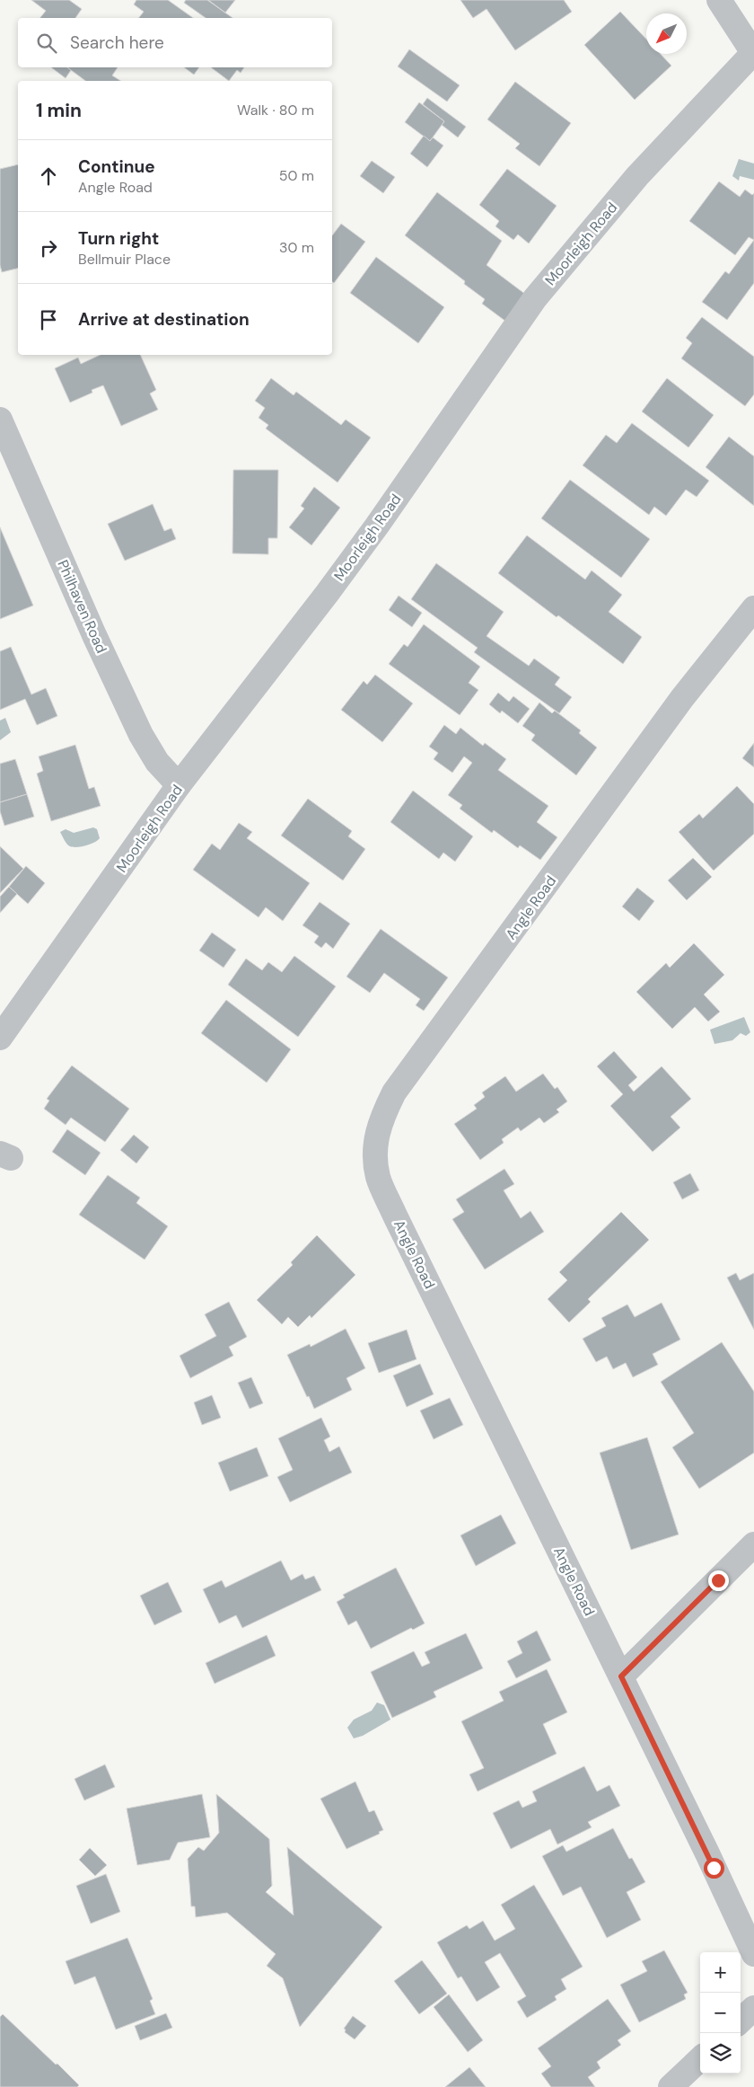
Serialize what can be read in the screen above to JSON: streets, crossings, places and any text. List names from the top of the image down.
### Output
{
  "streets": {
    "street": ["Moorleigh Road", "Philhaven Road", "Angle Road"]
  },
  "crossings": [
    ["Moorleigh Road", "Philhaven Road"]
  ],
  "north": "bottom left",
  "page": {
    "search": "Search here",
    "heading": ["1 min", "Walk · 80 m"],
    "list": [
      ["Continue", "Angle Road", "50 m"],
      ["Turn right", "Bellmuir Place", "30 m"],
      "Arrive at destination"
    ],
    "map_buttons": ["+", "−"]
  }
}
